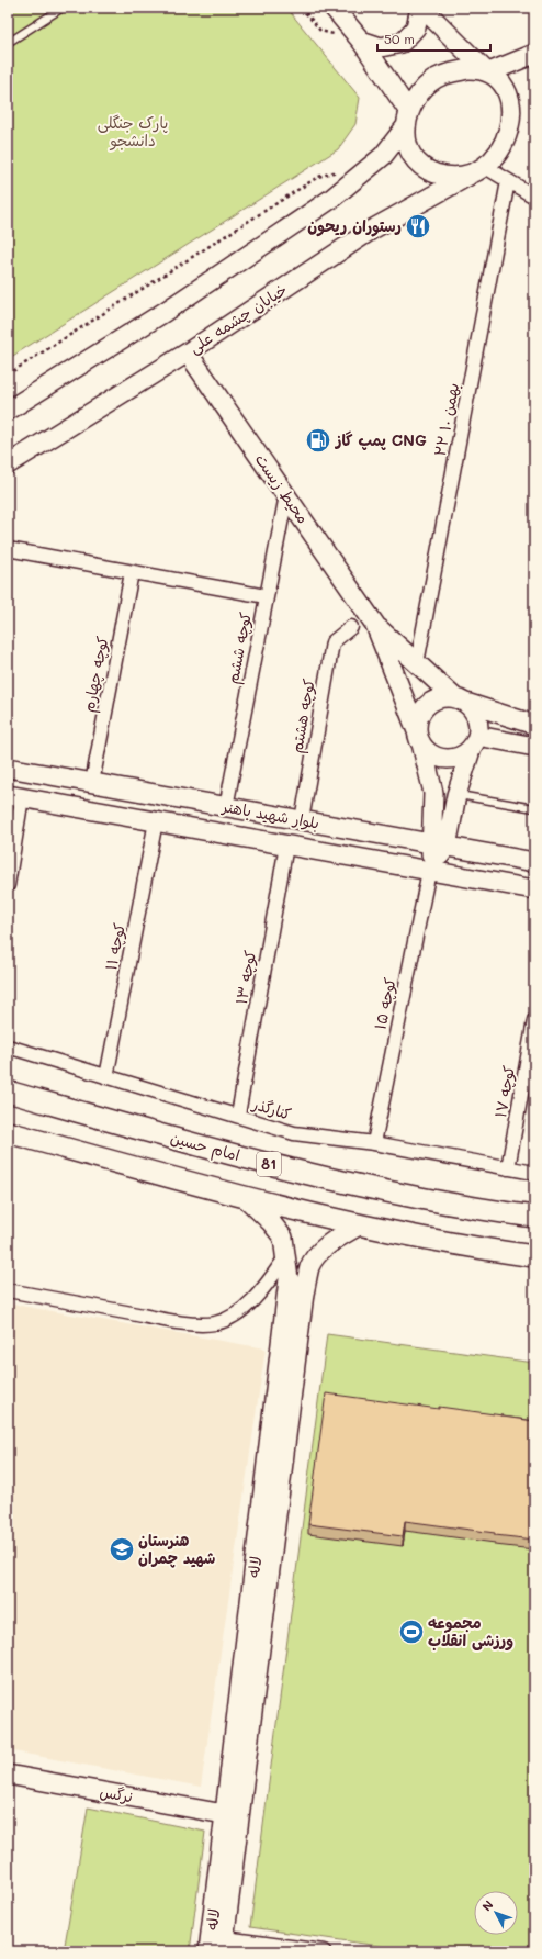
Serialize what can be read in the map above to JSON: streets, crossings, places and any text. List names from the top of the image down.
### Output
{
  "streets": {
    "main road": ["امام حسین", "81"],
    "street": [
      "خیابان چشمه علی",
      "۲۲ بهمن ۱۰",
      "محیط زیست",
      "کوچه ششم",
      "کوچه چهارم",
      "کوچه هشتم",
      "بلوار شهید باهنر",
      "کوچه ۱۱",
      "کوچه ۱۳",
      "کوچه ۱۵",
      "کوچه ۱۷",
      "کنارگذر",
      "لاله",
      "نرگس"
    ]
  },
  "crossings": [
    ["خیابان چشمه علی", "محیط زیست"],
    ["۲۲ بهمن ۱۰", "محیط زیست"],
    ["محیط زیست", "کوچه ششم"],
    ["محیط زیست", "بلوار شهید باهنر"],
    ["کوچه ششم", "بلوار شهید باهنر"],
    ["کوچه چهارم", "بلوار شهید باهنر"],
    ["کوچه هشتم", "بلوار شهید باهنر"],
    ["بلوار شهید باهنر", "کوچه ۱۱"],
    ["بلوار شهید باهنر", "کوچه ۱۳"],
    ["بلوار شهید باهنر", "کوچه ۱۵"],
    ["کوچه ۱۱", "کنارگذر"],
    ["کوچه ۱۳", "کنارگذر"],
    ["کوچه ۱۵", "کنارگذر"],
    ["کوچه ۱۷", "کنارگذر"],
    ["لاله", "نرگس"]
  ],
  "parks": ["پارک جنگلی دانشجو"],
  "places": {
    "restaurant": ["رستوران ریحون"],
    "fuel station": ["پمپ گاز CNG"],
    "school or university": ["هنرستان شهید چمران"],
    "sports": ["مجموعه ورزشی انقلاب"]
  },
  "scale_bar": "50 m",
  "north": "top left"
}
